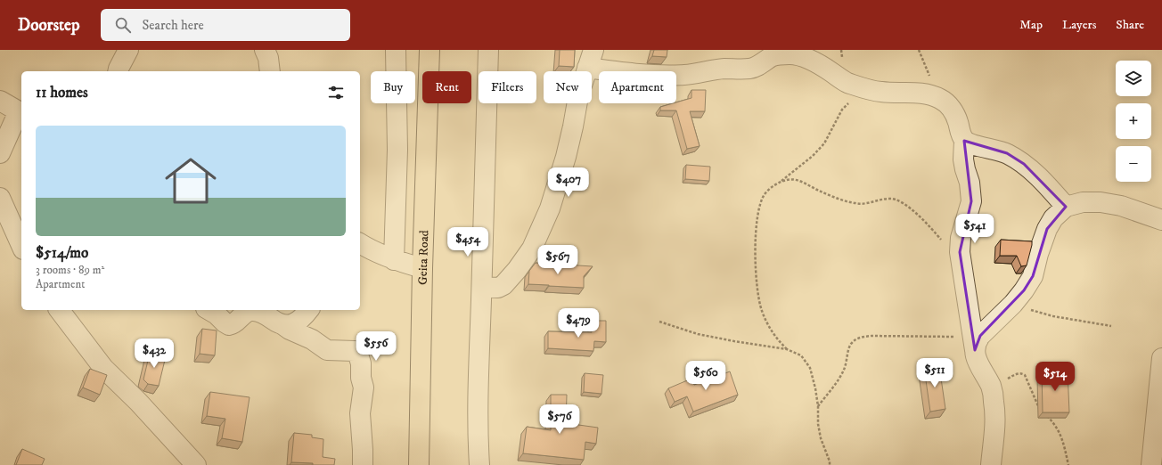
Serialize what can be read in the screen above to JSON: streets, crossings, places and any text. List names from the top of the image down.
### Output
{
  "streets": {
    "highway": ["Geita Road"]
  },
  "page": {
    "header": "Doorstep",
    "search": "Search here",
    "nav": ["Map", "Layers", "Share"],
    "map_buttons": ["+", "−"],
    "chip": [
      "Buy",
      "Rent",
      "Filters",
      "New",
      "Apartment"
    ],
    "heading": "11 homes",
    "list": [
      {
        "name": "$514/mo",
        "note": "3 rooms · 89 m² · Apartment"
      }
    ],
    "price": [
      "$407",
      "$541",
      "$454",
      "$567",
      "$479",
      "$556",
      "$432",
      "$511",
      "$560",
      "$514",
      "$576"
    ]
  }
}
